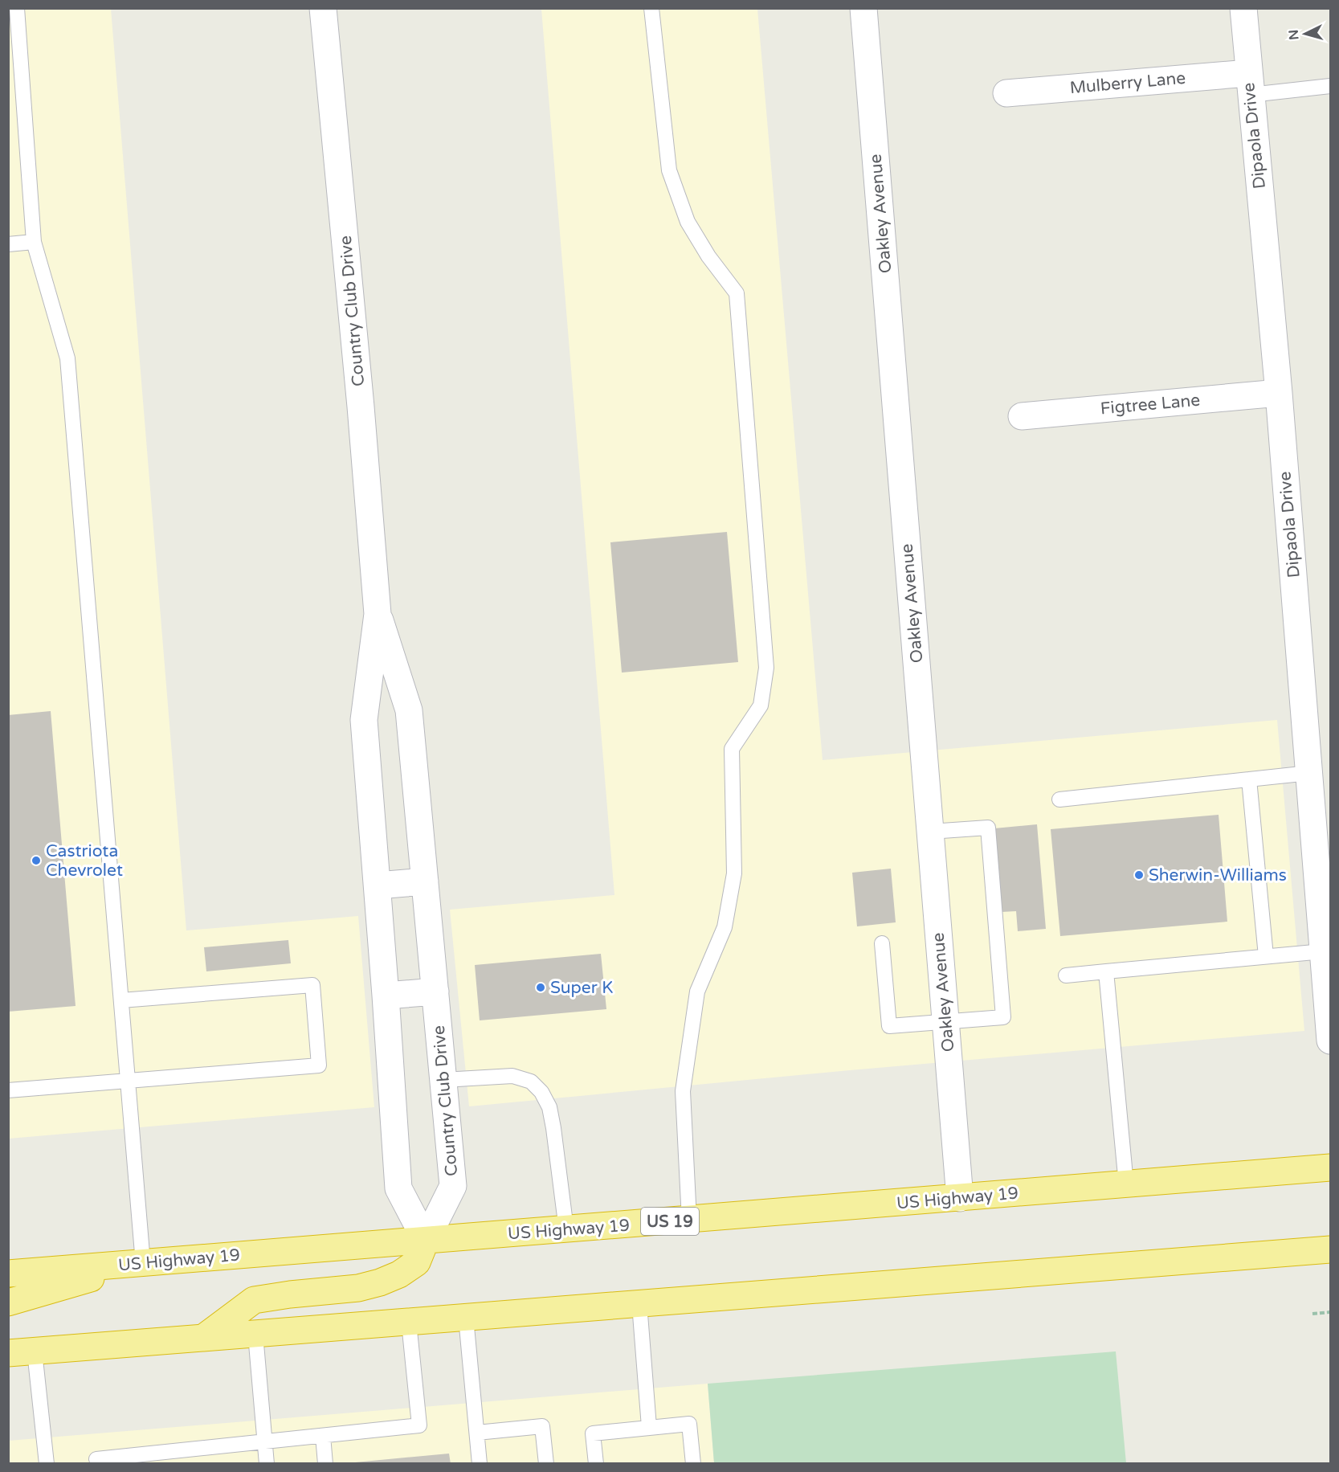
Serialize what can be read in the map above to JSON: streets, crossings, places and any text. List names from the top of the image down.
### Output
{
  "streets": {
    "highway": ["US Highway 19", "US 19"],
    "street": [
      "Mulberry Lane",
      "Dipaola Drive",
      "Oakley Avenue",
      "Country Club Drive",
      "Figtree Lane"
    ]
  },
  "crossings": [
    ["Mulberry Lane", "Dipaola Drive"],
    ["Dipaola Drive", "Figtree Lane"],
    ["Oakley Avenue", "US Highway 19"],
    ["Country Club Drive", "US Highway 19"]
  ],
  "places": ["Castriota Chevrolet", "Sherwin-Williams", "Super K"],
  "north": "left"
}
